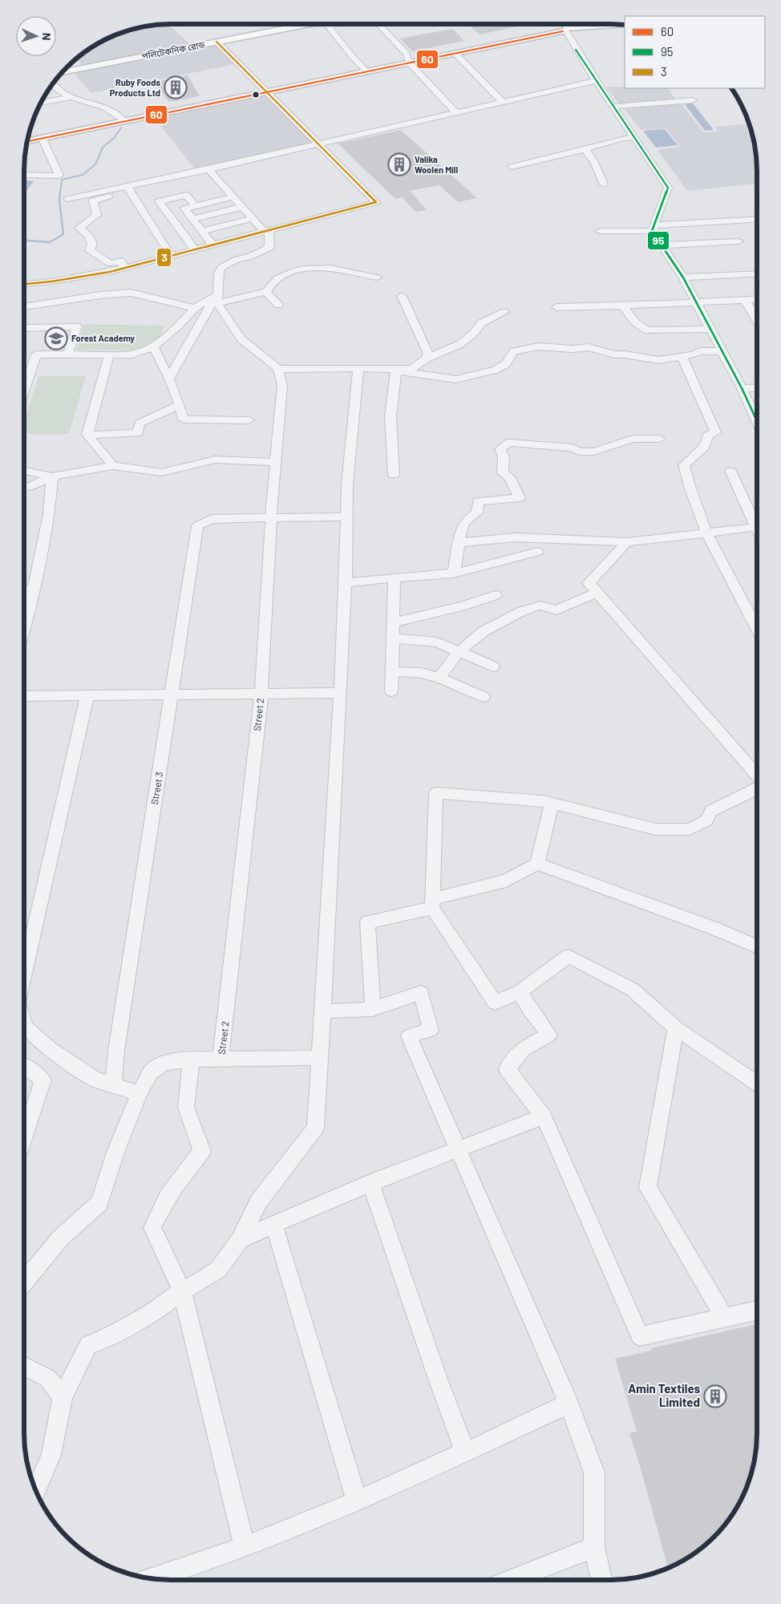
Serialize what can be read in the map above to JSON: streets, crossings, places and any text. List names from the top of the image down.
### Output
{
  "streets": {
    "main road": ["পলিটেকনিক রোড"],
    "street": ["Street 2", "Street 3"]
  },
  "crossings": [
    ["Street 2", "Street 3"]
  ],
  "places": {
    "building": ["Ruby Foods Products Ltd", "Valika Woolen Mill", "Amin Textiles Limited"],
    "school or university": ["Forest Academy"]
  },
  "lines": ["transit line 60", "transit line 3", "transit line 95"],
  "legend": ["60", "95", "3"],
  "north": "right"
}
